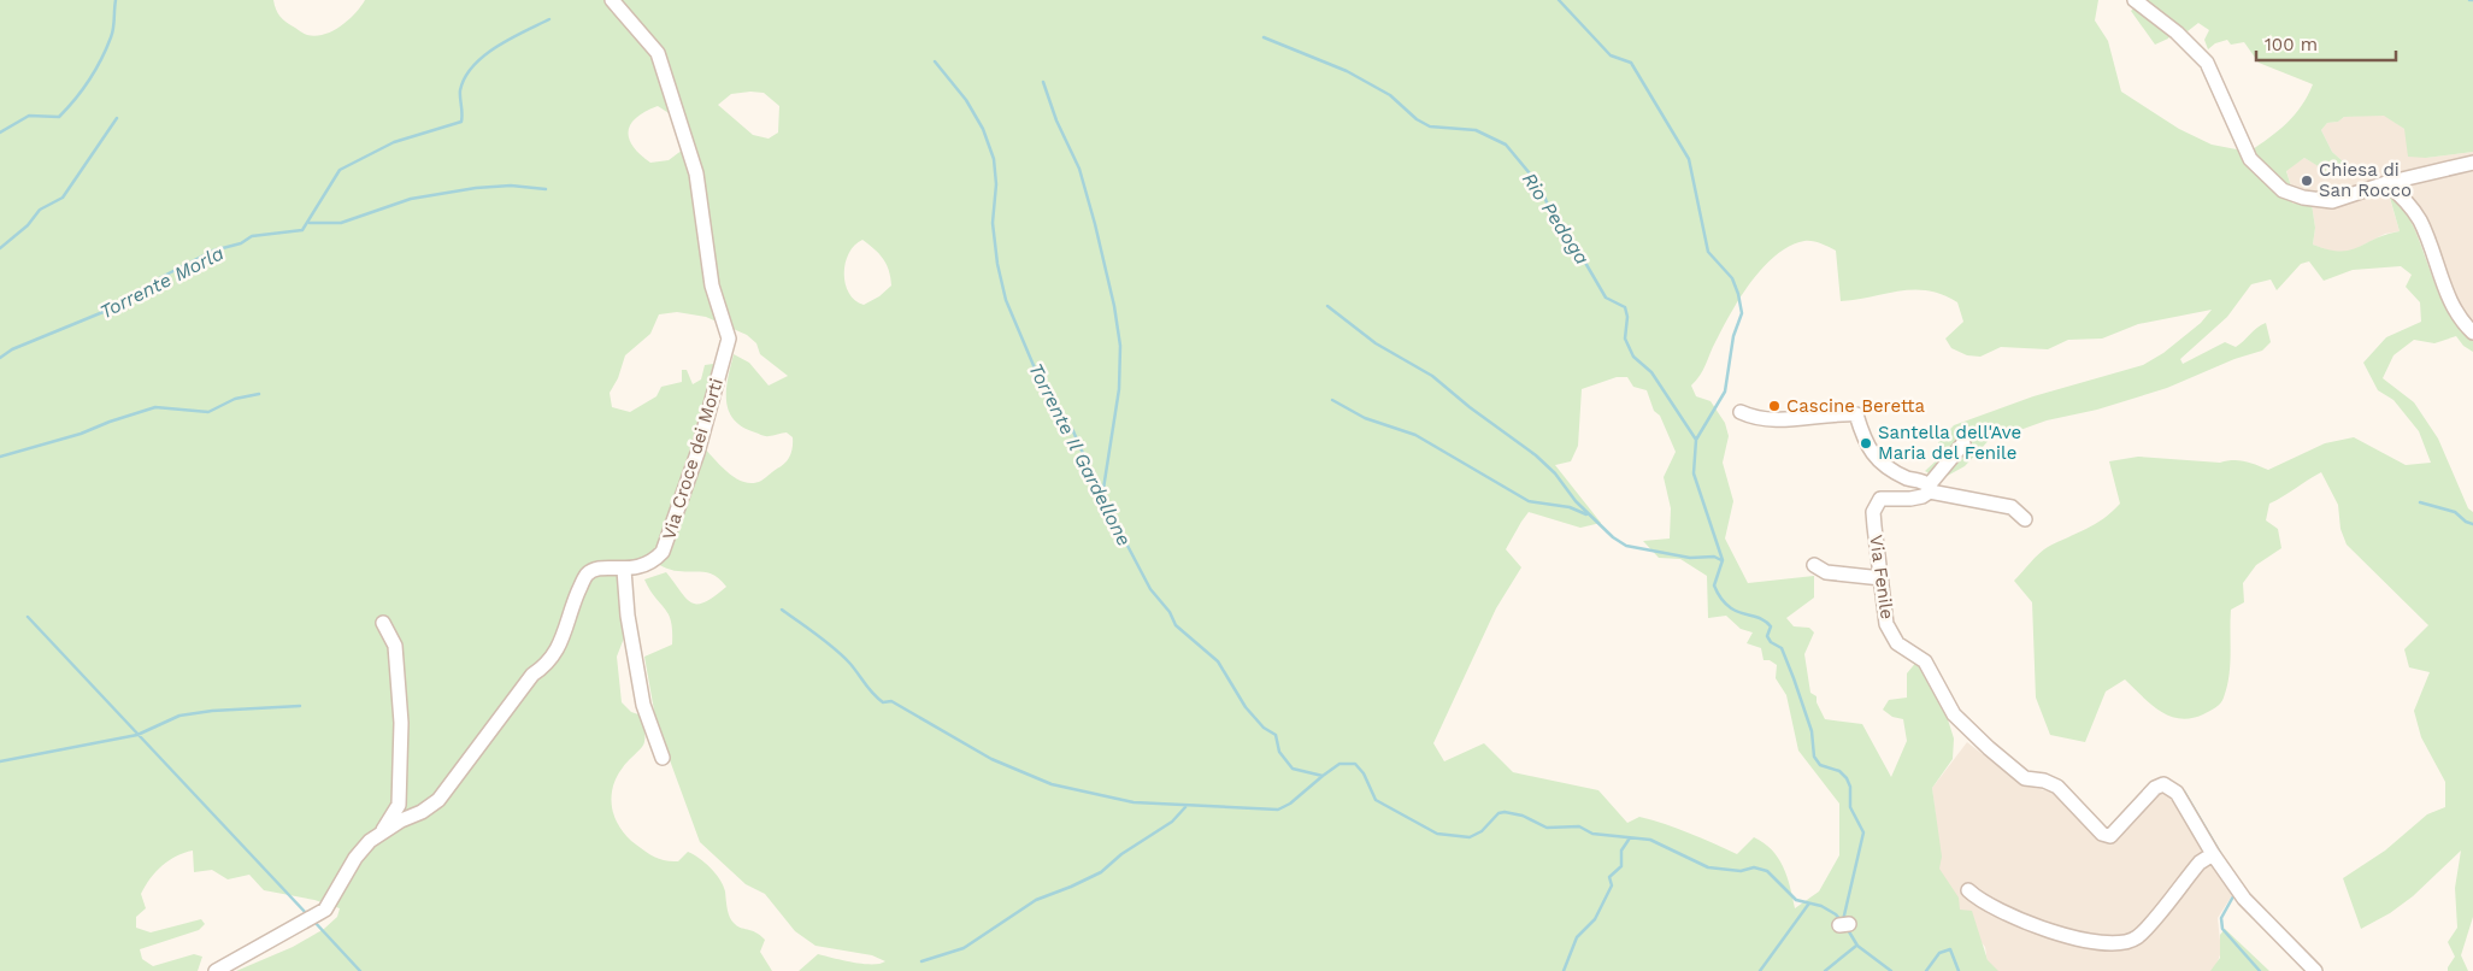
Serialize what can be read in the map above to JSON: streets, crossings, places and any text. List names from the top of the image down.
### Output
{
  "streets": {
    "street": ["Via Croce dei Morti", "Via Fenile"]
  },
  "water": ["Rio Pedoga", "Torrente Morla", "Torrente Il Gardellone"],
  "places": ["Chiesa di San Rocco", "Cascine Beretta", "Santella dell'Ave Maria del Fenile"],
  "scale_bar": "100 m"
}
